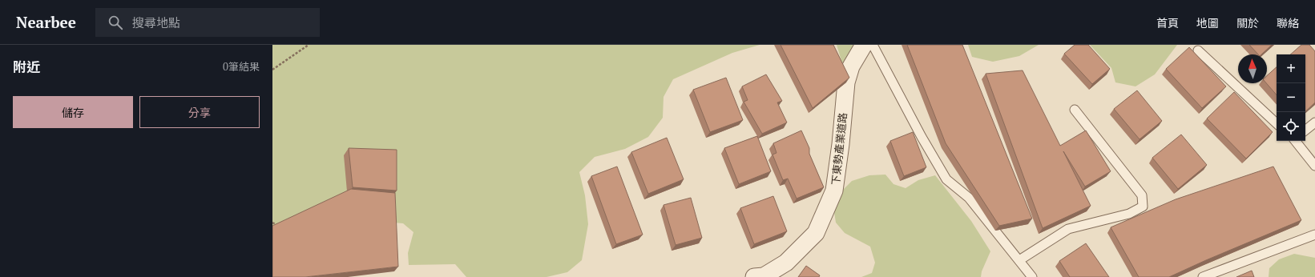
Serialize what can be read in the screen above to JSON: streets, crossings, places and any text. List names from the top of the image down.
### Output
{
  "streets": {
    "street": ["下東勢產業道路"]
  },
  "north": "top",
  "page": {
    "header": "Nearbee",
    "search": "搜尋地點",
    "nav": [
      "首頁",
      "地圖",
      "關於",
      "聯絡"
    ],
    "heading": ["附近", "0筆結果"],
    "map_buttons": ["+", "−"],
    "buttons": ["儲存", "分享"]
  }
}
